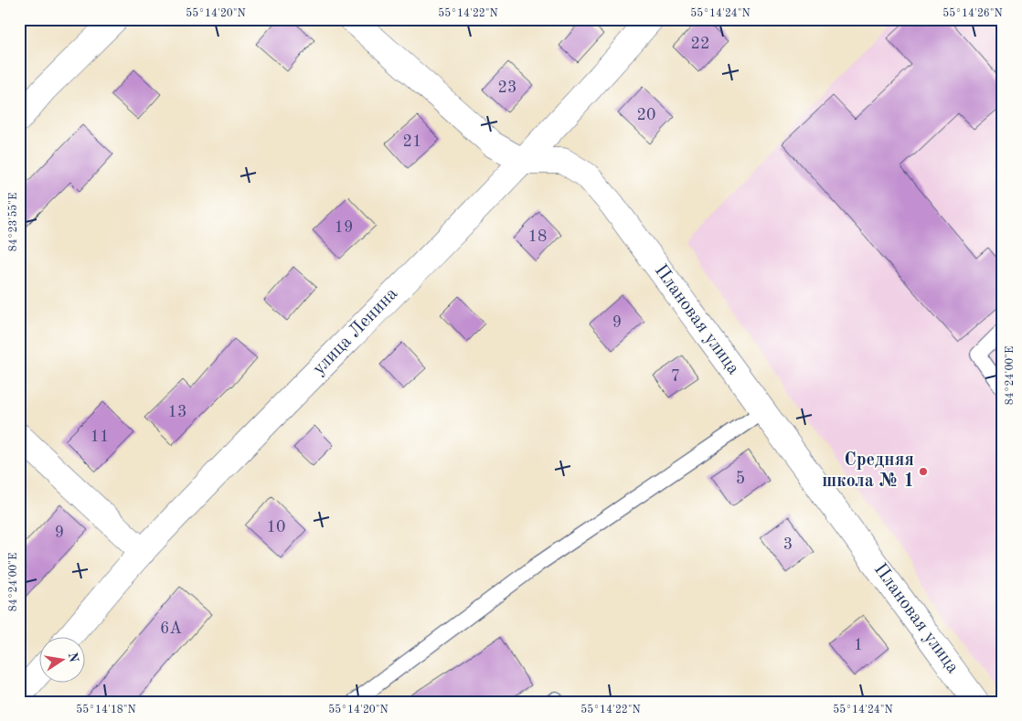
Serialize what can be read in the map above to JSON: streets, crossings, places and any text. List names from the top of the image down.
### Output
{
  "streets": {
    "street": ["Плановая улица", "улица Ленина"]
  },
  "crossings": [
    ["Плановая улица", "улица Ленина"]
  ],
  "places": ["Средняя школа № 1"],
  "house_numbers": [
    "22",
    "23",
    "20",
    "21",
    "19",
    "18",
    "9",
    "7",
    "13",
    "11",
    "5",
    "10",
    "9",
    "3",
    "6А",
    "1"
  ],
  "north": "right",
  "coordinates": [
    "55°14'20\"N",
    "55°14'22\"N",
    "55°14'24\"N",
    "55°14'26\"N",
    "84°23'55\"E",
    "84°24'00\"E",
    "55°14'18\"N"
  ]
}
